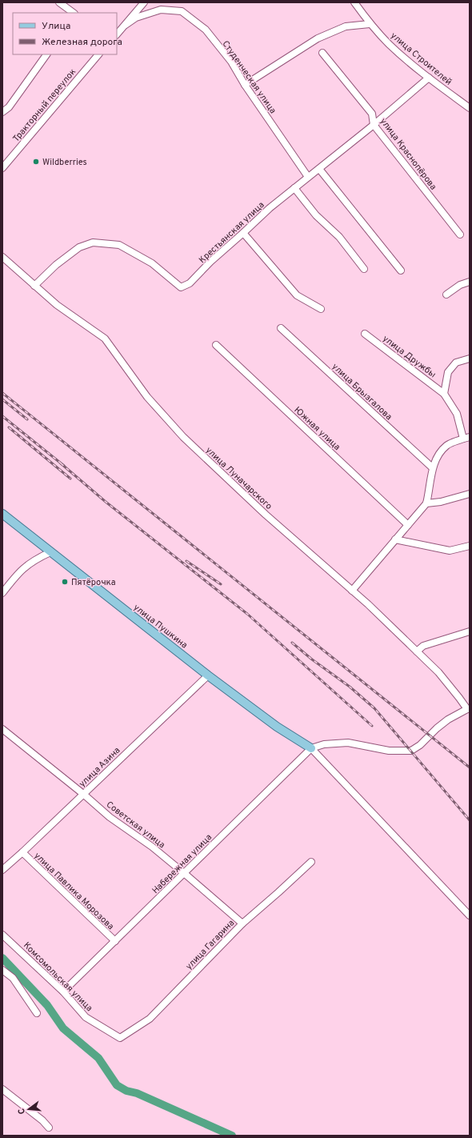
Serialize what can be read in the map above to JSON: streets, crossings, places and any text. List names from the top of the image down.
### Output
{
  "streets": {
    "main road": ["улица Пушкина"],
    "street": [
      "улица Строителей",
      "Студенческая улица",
      "Тракторный переулок",
      "улица Краснопёрова",
      "Крестьянская улица",
      "улица Дружбы",
      "улица Брызгалова",
      "Южная улица",
      "улица Луначарского",
      "улица Азина",
      "Советская улица",
      "Набережная улица",
      "улица Павлика Морозова",
      "улица Гагарина",
      "Комсомольская улица"
    ]
  },
  "crossings": [
    ["улица Строителей", "Крестьянская улица"],
    ["Студенческая улица", "Крестьянская улица"],
    ["улица Краснопёрова", "Крестьянская улица"],
    ["Крестьянская улица", "улица Луначарского"],
    ["улица Пушкина", "улица Азина"],
    ["улица Пушкина", "Набережная улица"],
    ["улица Азина", "Советская улица"],
    ["улица Азина", "улица Павлика Морозова"],
    ["Советская улица", "Набережная улица"],
    ["Советская улица", "улица Гагарина"],
    ["Набережная улица", "улица Павлика Морозова"],
    ["Набережная улица", "Комсомольская улица"],
    ["улица Гагарина", "Комсомольская улица"]
  ],
  "places": ["Wildberries", "Пятёрочка"],
  "legend": ["Улица", "Железная дорога"],
  "north": "left"
}
